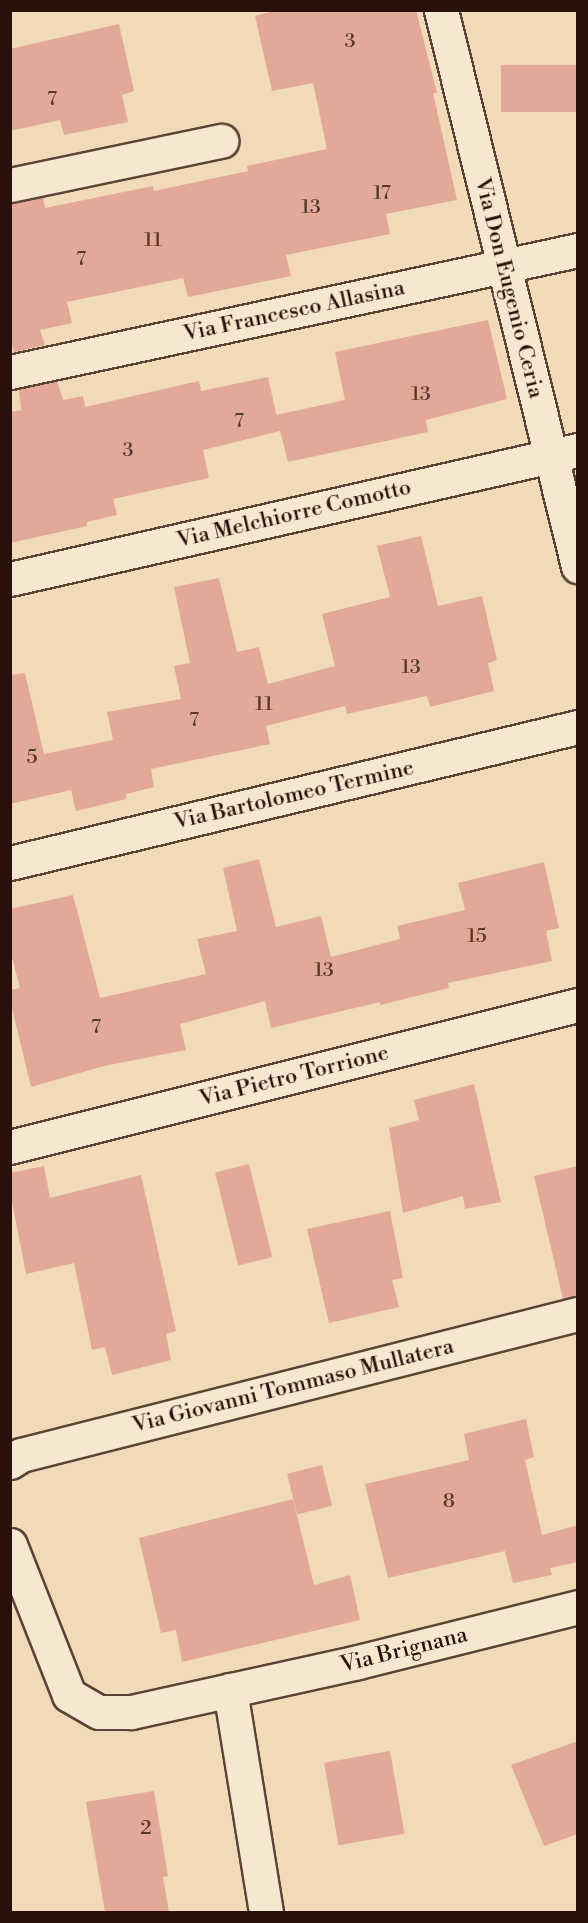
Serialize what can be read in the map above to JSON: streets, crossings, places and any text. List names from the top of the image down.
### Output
{
  "streets": {
    "street": [
      "Via Don Eugenio Ceria",
      "Via Francesco Allasina",
      "Via Melchiorre Comotto",
      "Via Bartolomeo Termine",
      "Via Pietro Torrione",
      "Via Giovanni Tommaso Mullatera",
      "Via Brignana"
    ]
  },
  "crossings": [
    ["Via Don Eugenio Ceria", "Via Francesco Allasina"],
    ["Via Don Eugenio Ceria", "Via Melchiorre Comotto"]
  ],
  "house_numbers": [
    "3",
    "7",
    "17",
    "13",
    "11",
    "7",
    "13",
    "7",
    "3",
    "13",
    "11",
    "7",
    "5",
    "15",
    "13",
    "7",
    "8",
    "2"
  ]
}
